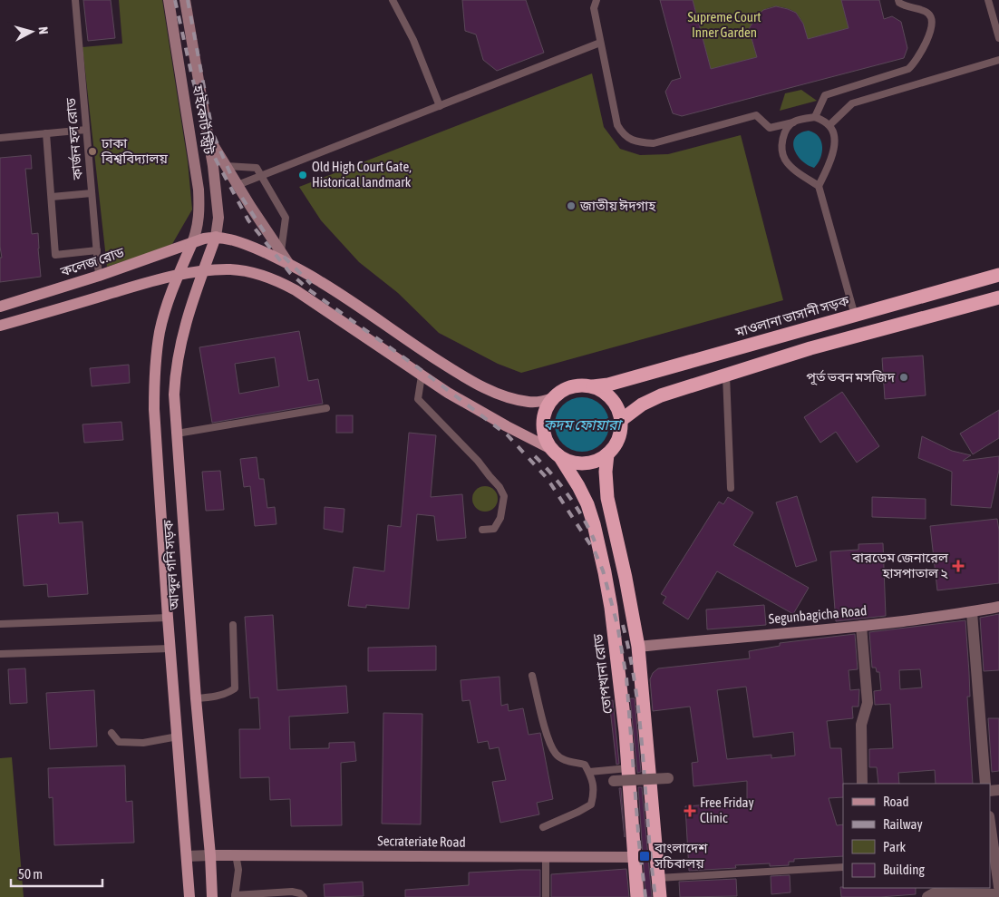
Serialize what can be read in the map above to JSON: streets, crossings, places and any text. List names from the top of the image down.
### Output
{
  "streets": {
    "highway": ["মাওলানা ভাসানী সড়ক", "তোপখানা রোড"],
    "main road": ["কলেজ রোড", "আব্দুল গনি সড়ক"],
    "street": ["হাইকোর্ট স্ট্রিট", "Segunbagicha Road", "Secrateriate Road"],
    "lane": ["কার্জন হল রোড"]
  },
  "crossings": [
    ["হাইকোর্ট স্ট্রিট", "কলেজ রোড"],
    ["হাইকোর্ট স্ট্রিট", "আব্দুল গনি সড়ক"],
    ["কার্জন হল রোড", "কলেজ রোড"],
    ["কলেজ রোড", "আব্দুল গনি সড়ক"],
    ["মাওলানা ভাসানী সড়ক", "তোপখানা রোড"],
    ["আব্দুল গনি সড়ক", "Secrateriate Road"],
    ["তোপখানা রোড", "Secrateriate Road"]
  ],
  "water": ["কদম ফোয়ারা"],
  "parks": ["Supreme Court Inner Garden"],
  "places": {
    "other": [
      "ঢাকা বিশ্ববিদ্যালয়",
      "Old High Court Gate, Historical landmark",
      "জাতীয় ঈদগাহ",
      "পূর্ত ভবন মসজিদ"
    ],
    "health": ["বারডেম জেনারেল হাসপাতাল ২", "Free Friday Clinic"],
    "transit": ["বাংলাদেশ সচিবালয়"]
  },
  "legend": [
    "Road",
    "Railway",
    "Park",
    "Building"
  ],
  "scale_bar": "50 m",
  "north": "right"
}
